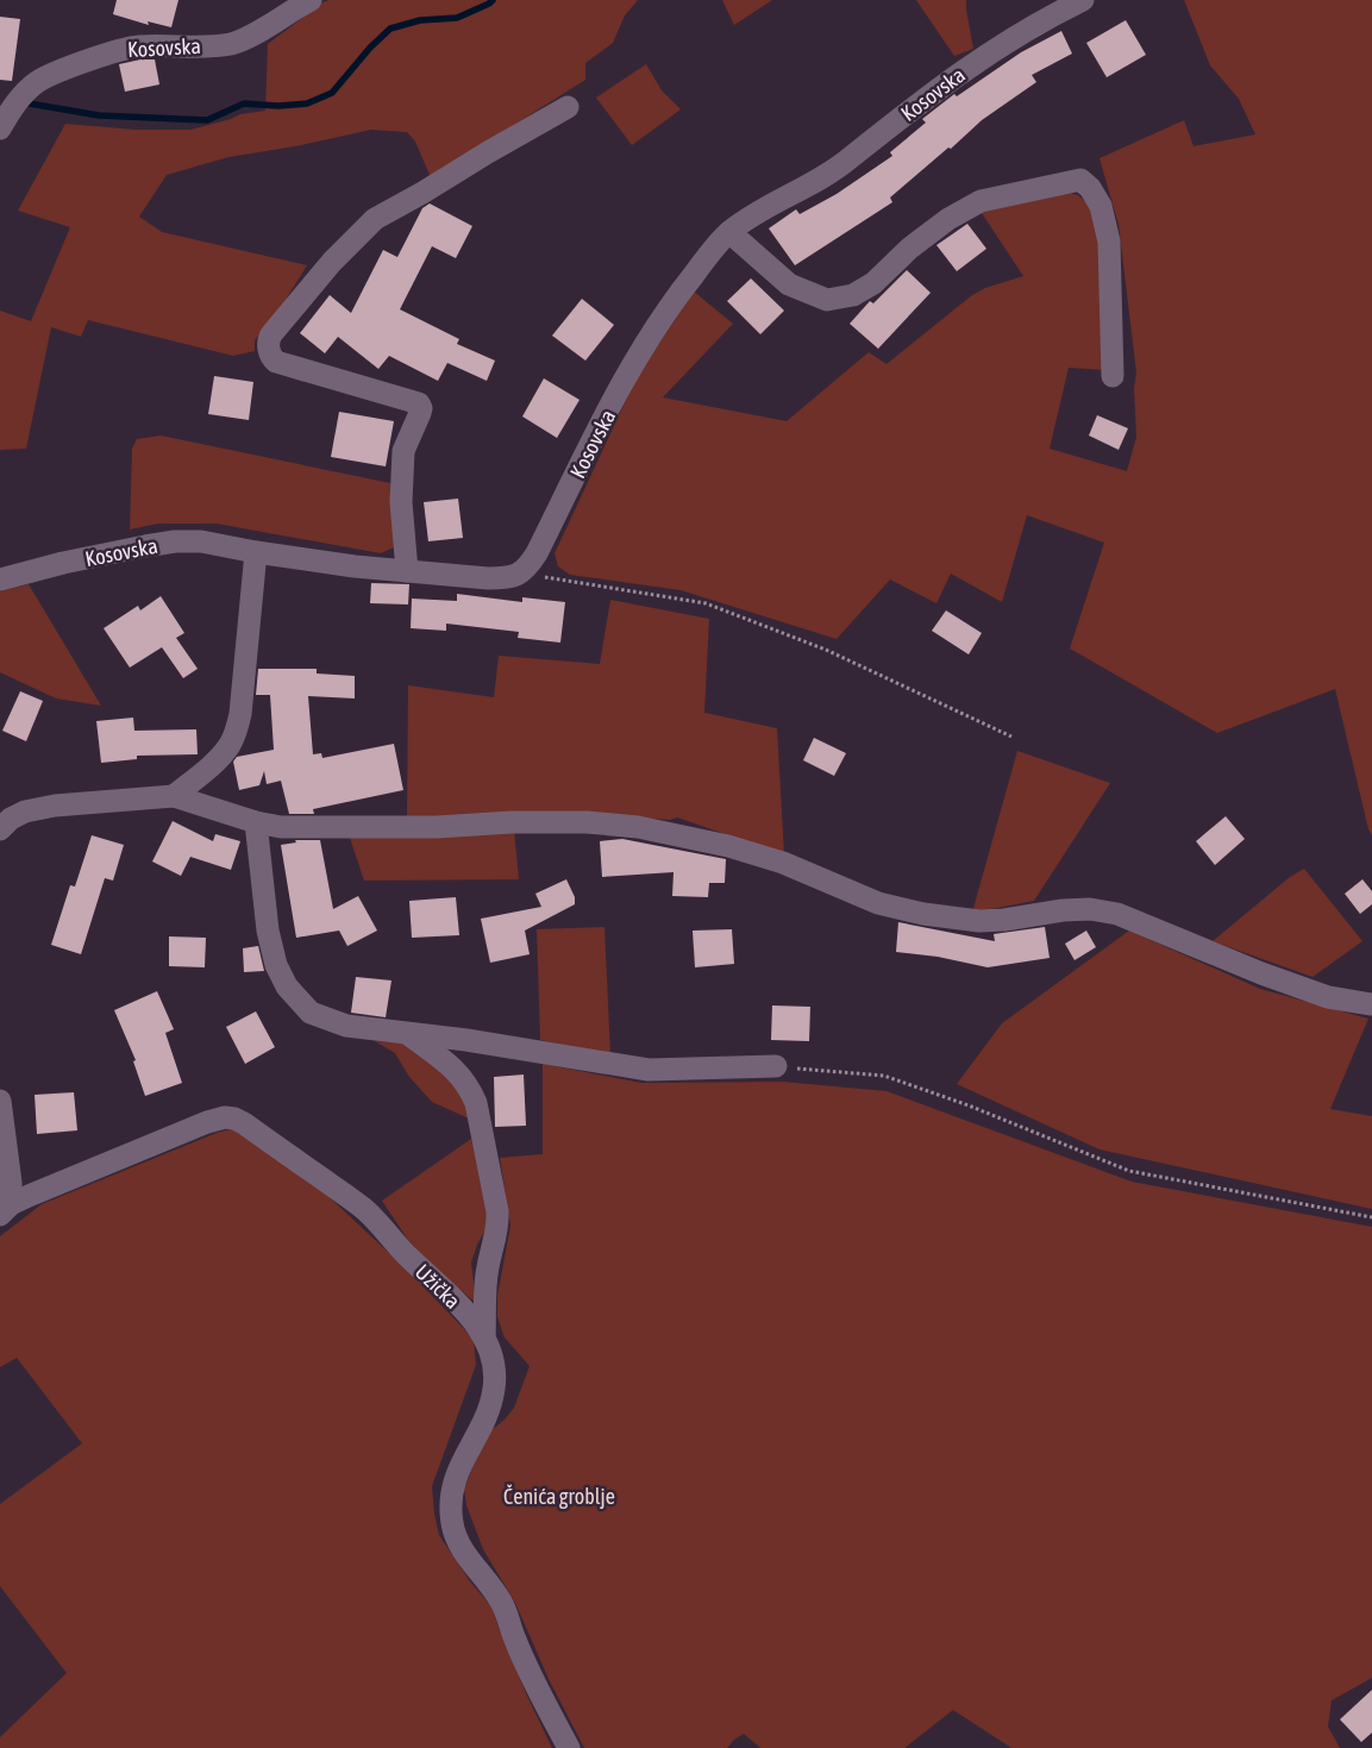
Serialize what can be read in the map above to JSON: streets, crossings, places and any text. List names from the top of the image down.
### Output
{
  "streets": {
    "street": ["Kosovska", "Užička"]
  },
  "parks": ["Čenića groblje"]
}
